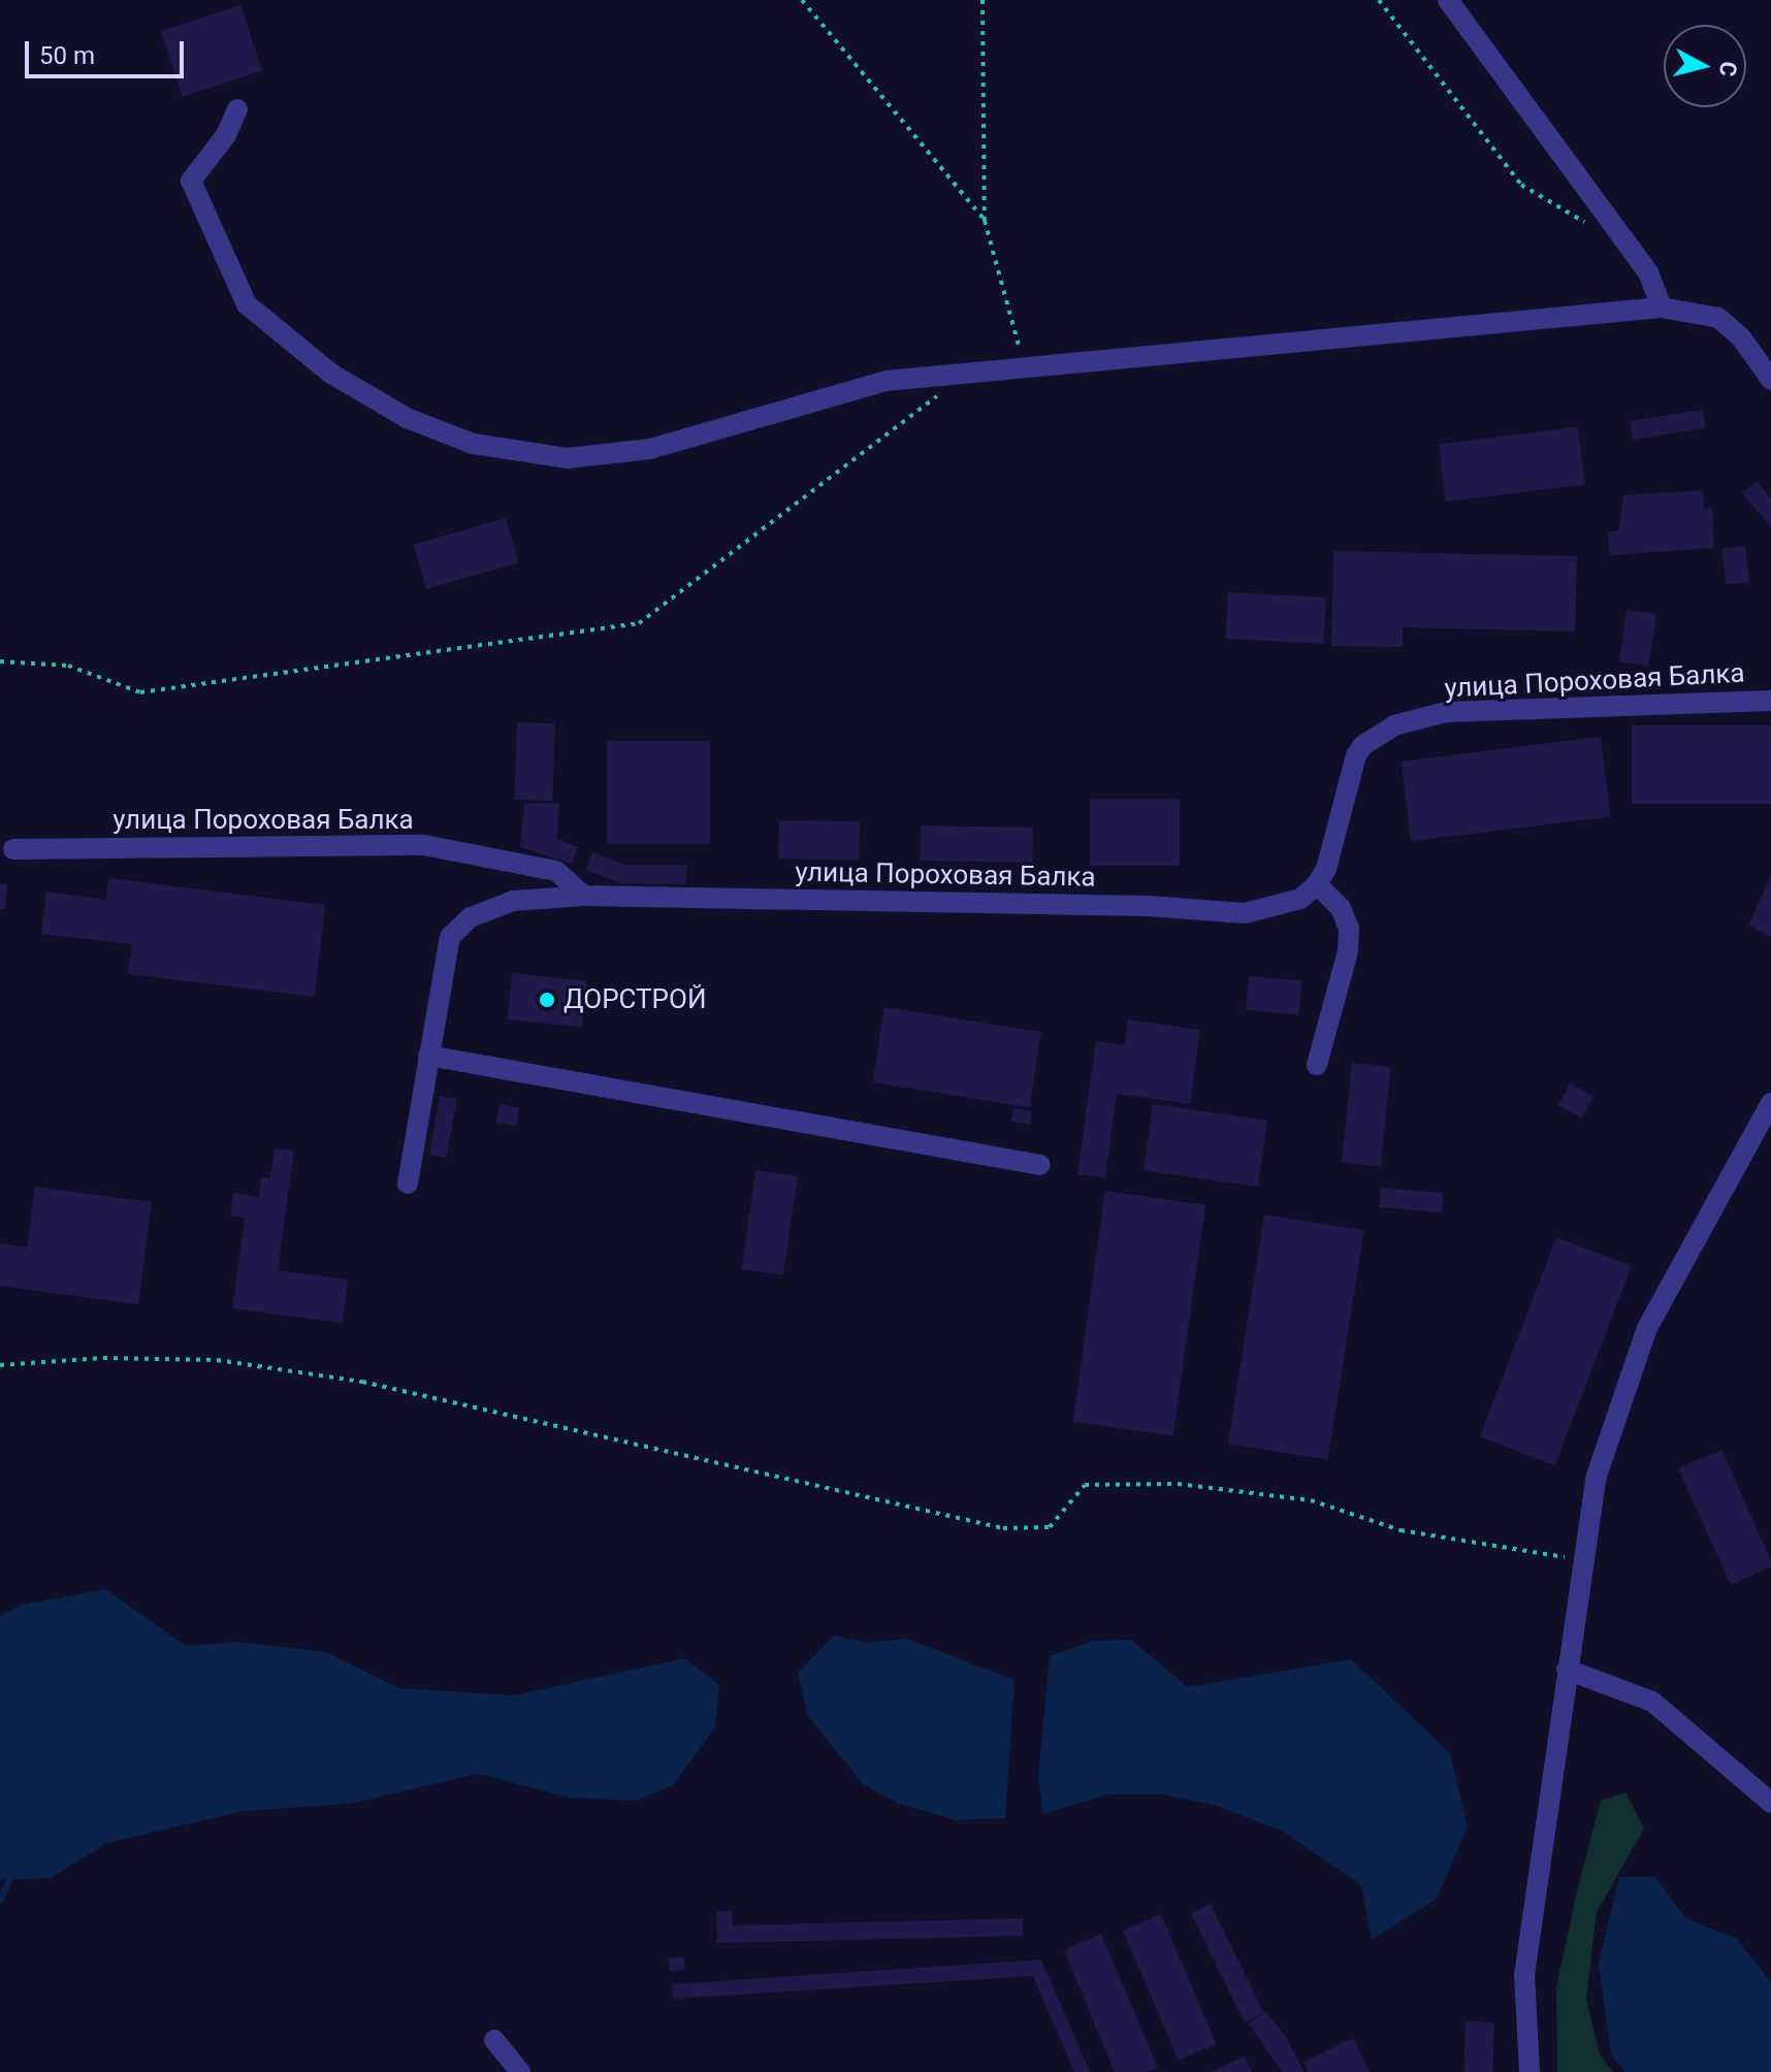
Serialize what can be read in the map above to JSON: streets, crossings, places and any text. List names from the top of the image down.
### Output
{
  "streets": {
    "street": ["улица Пороховая Балка"]
  },
  "places": ["ДОРСТРОЙ"],
  "scale_bar": "50 m",
  "north": "right"
}
